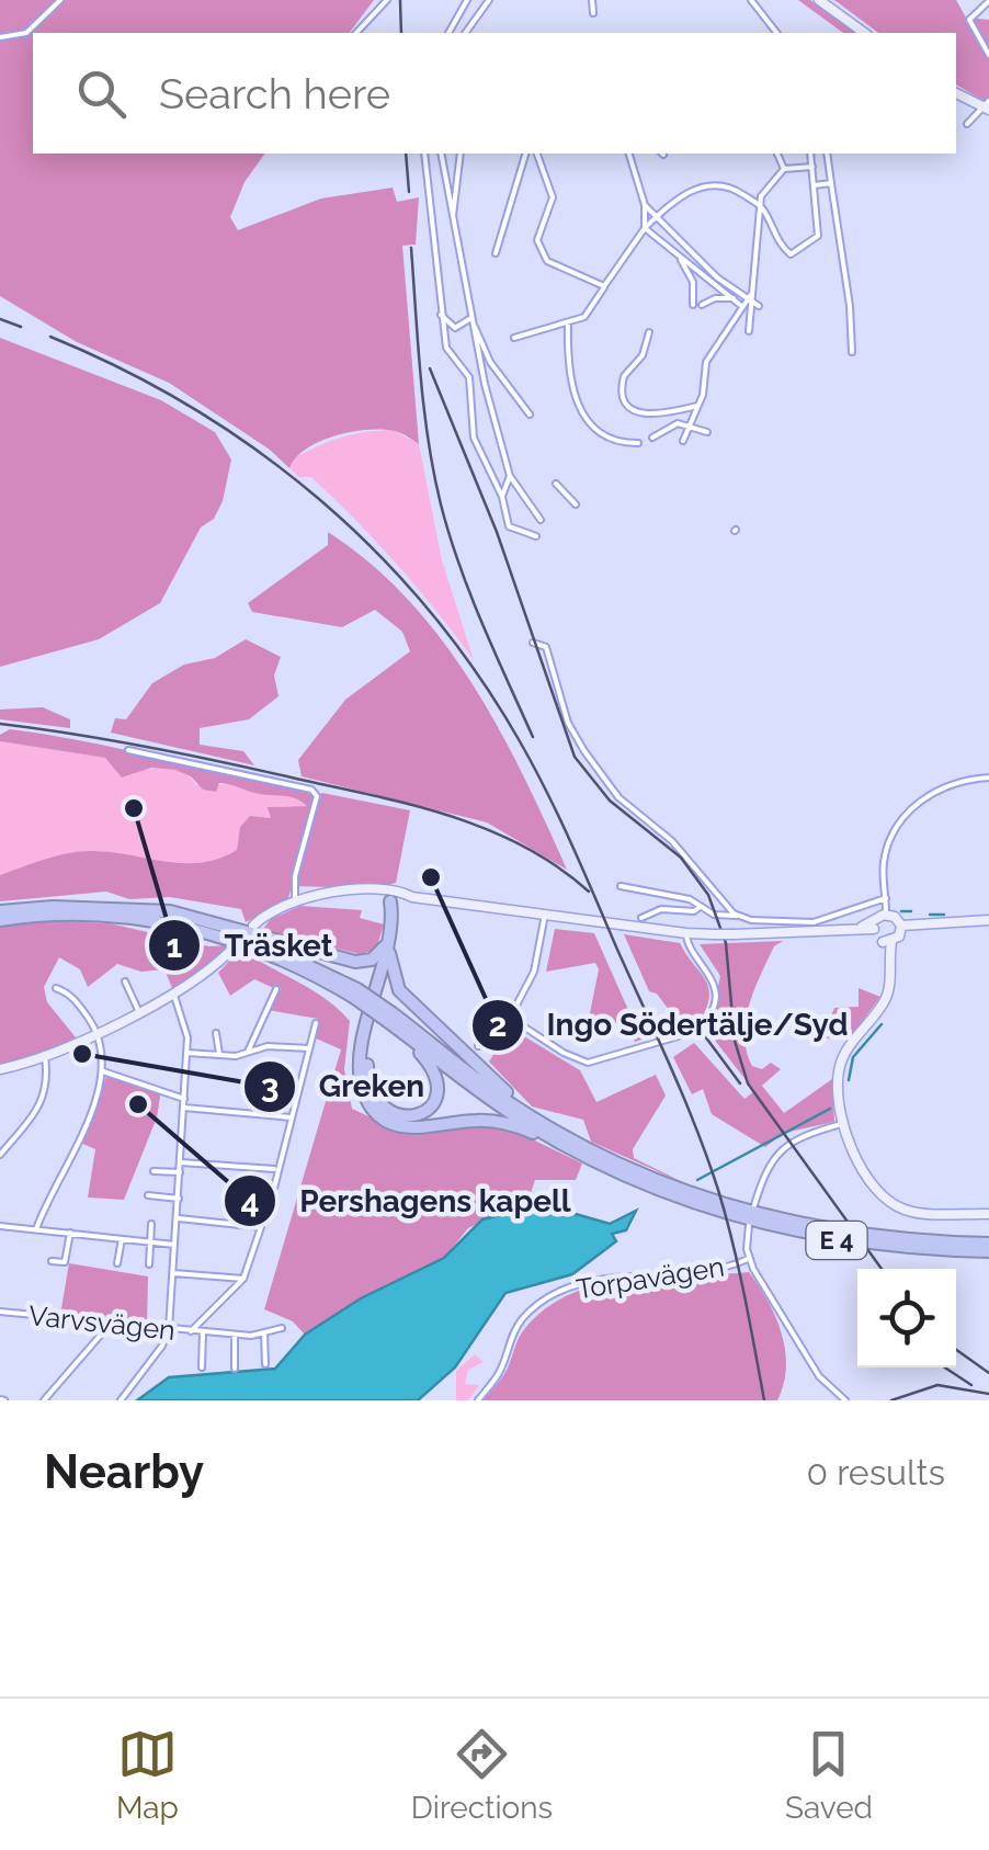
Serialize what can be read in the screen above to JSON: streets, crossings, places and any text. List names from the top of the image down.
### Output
{
  "streets": {
    "highway": ["E 4"],
    "street": ["Torpavägen", "Varvsvägen"]
  },
  "places": [
    "Träsket",
    "Ingo Södertälje/Syd",
    "Greken",
    "Pershagens kapell"
  ],
  "page": {
    "search": "Search here",
    "heading": ["Nearby", "0 results"],
    "nav": ["Map", "Directions", "Saved"]
  }
}
